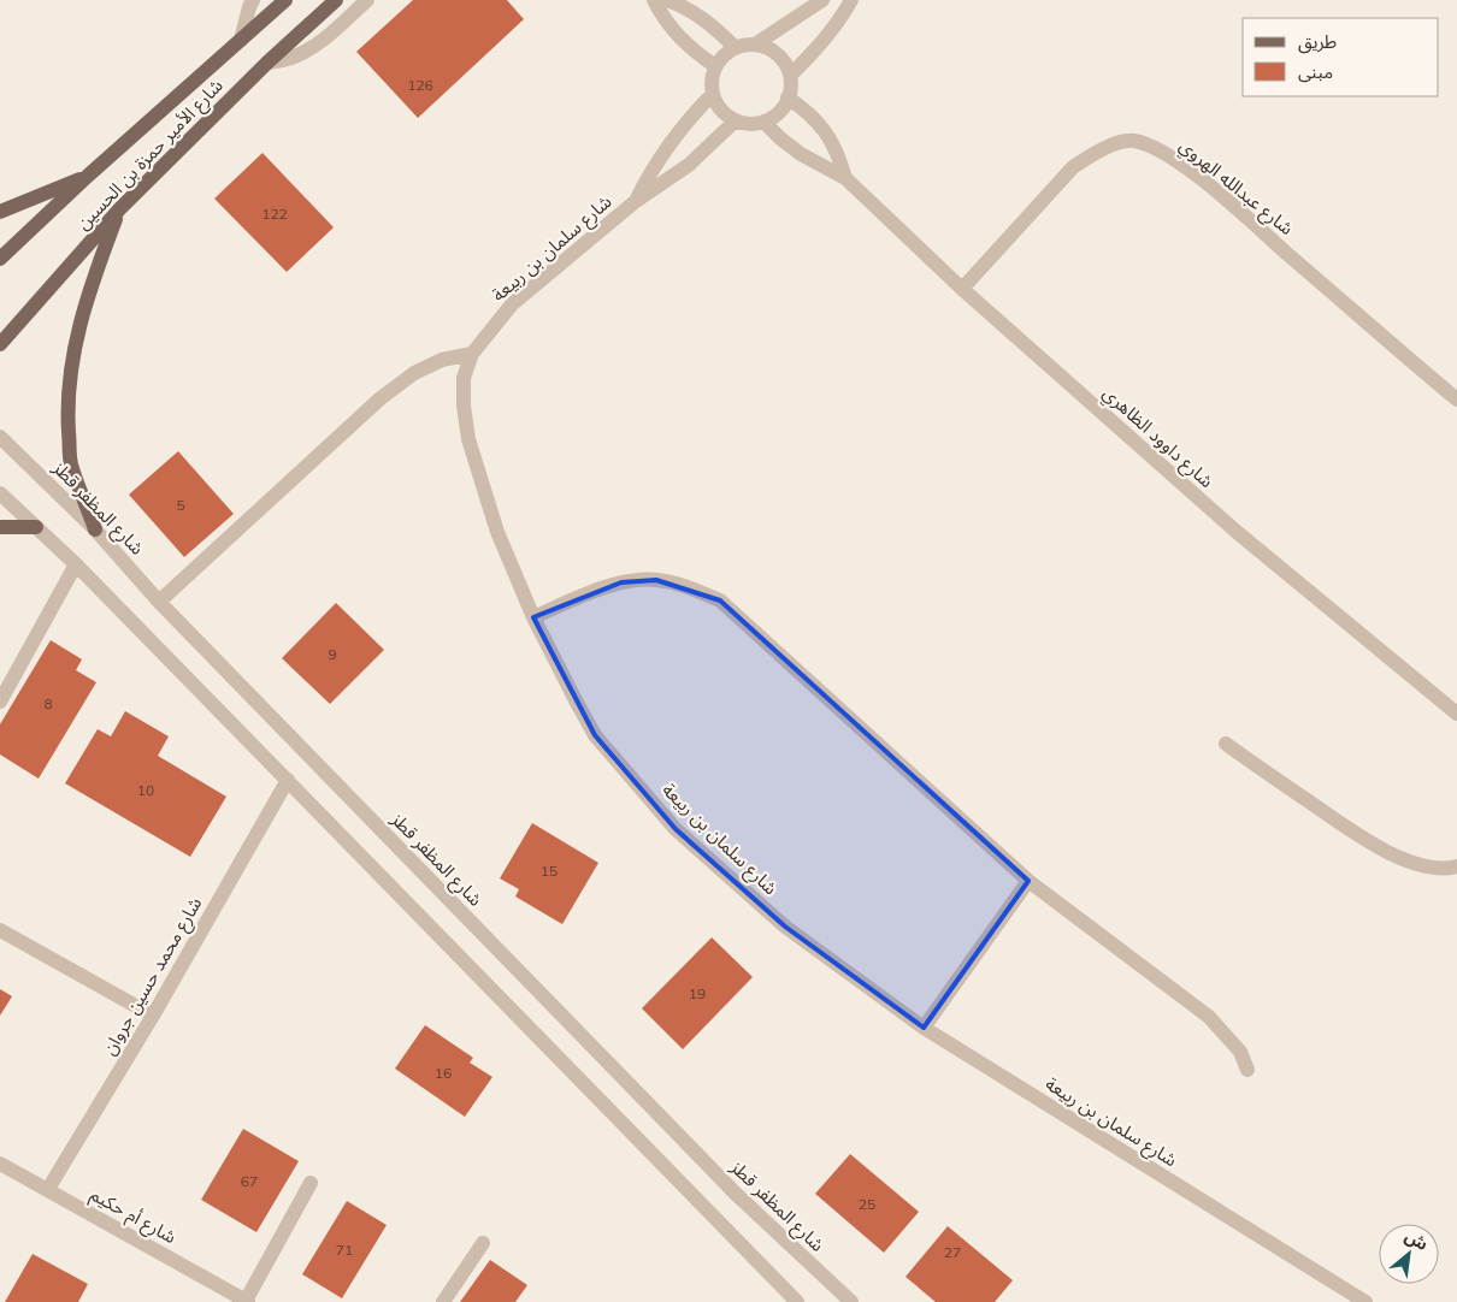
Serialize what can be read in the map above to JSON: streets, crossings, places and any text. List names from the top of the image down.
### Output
{
  "streets": {
    "main road": ["شارع الأمير حمزة بن الحسين"],
    "street": [
      "شارع عبدالله الهروي",
      "شارع سلمان بن ربيعة",
      "شارع داوود الظاهري",
      "شارع المظفر قطز",
      "شارع محمد حسين جروان",
      "شارع أم حكيم"
    ]
  },
  "crossings": [
    ["شارع عبدالله الهروي", "شارع داوود الظاهري"],
    ["شارع سلمان بن ربيعة", "شارع داوود الظاهري"],
    ["شارع محمد حسين جروان", "شارع أم حكيم"]
  ],
  "house_numbers": [
    "126",
    "122",
    "5",
    "9",
    "8",
    "10",
    "15",
    "19",
    "16",
    "67",
    "25",
    "71",
    "27"
  ],
  "legend": ["طريق", "مبنى"],
  "north": "top right"
}
